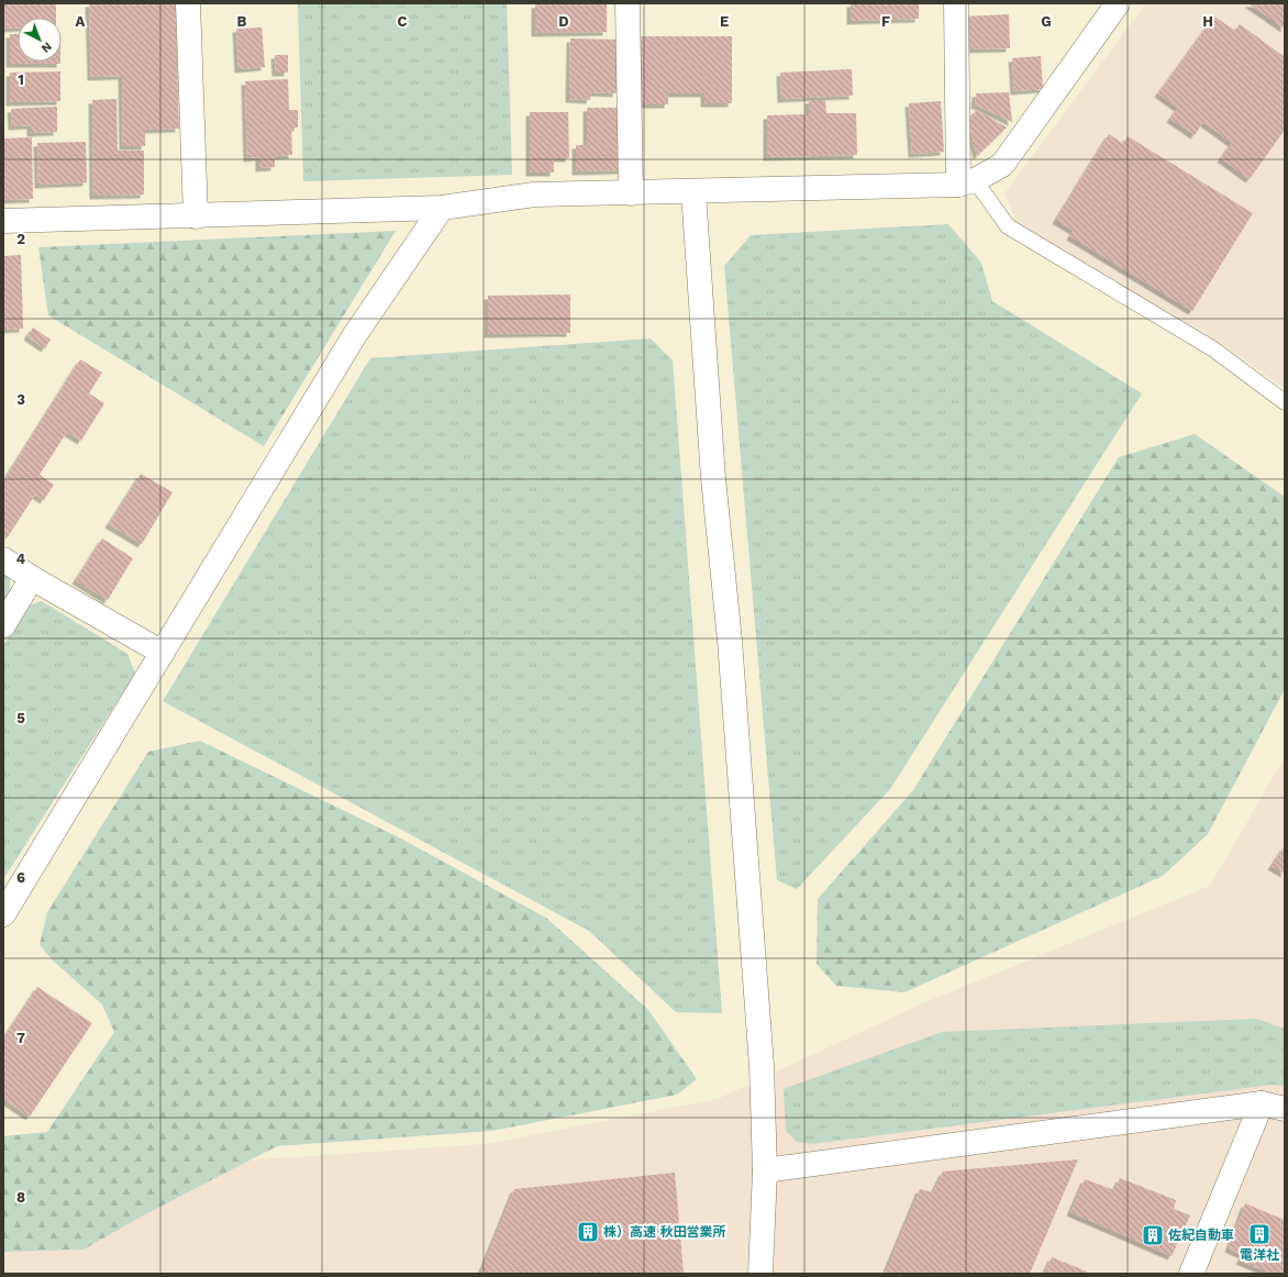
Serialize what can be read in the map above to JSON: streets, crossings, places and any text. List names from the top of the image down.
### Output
{
  "places": {
    "building": ["株）高速 秋田営業所", "電洋社", "佐紀自動車"]
  },
  "north": "bottom right",
  "grid": {
    "columns": [
      "A",
      "B",
      "C",
      "D",
      "E",
      "F",
      "G",
      "H"
    ],
    "rows": [
      "1",
      "2",
      "3",
      "4",
      "5",
      "6",
      "7",
      "8"
    ]
  }
}
